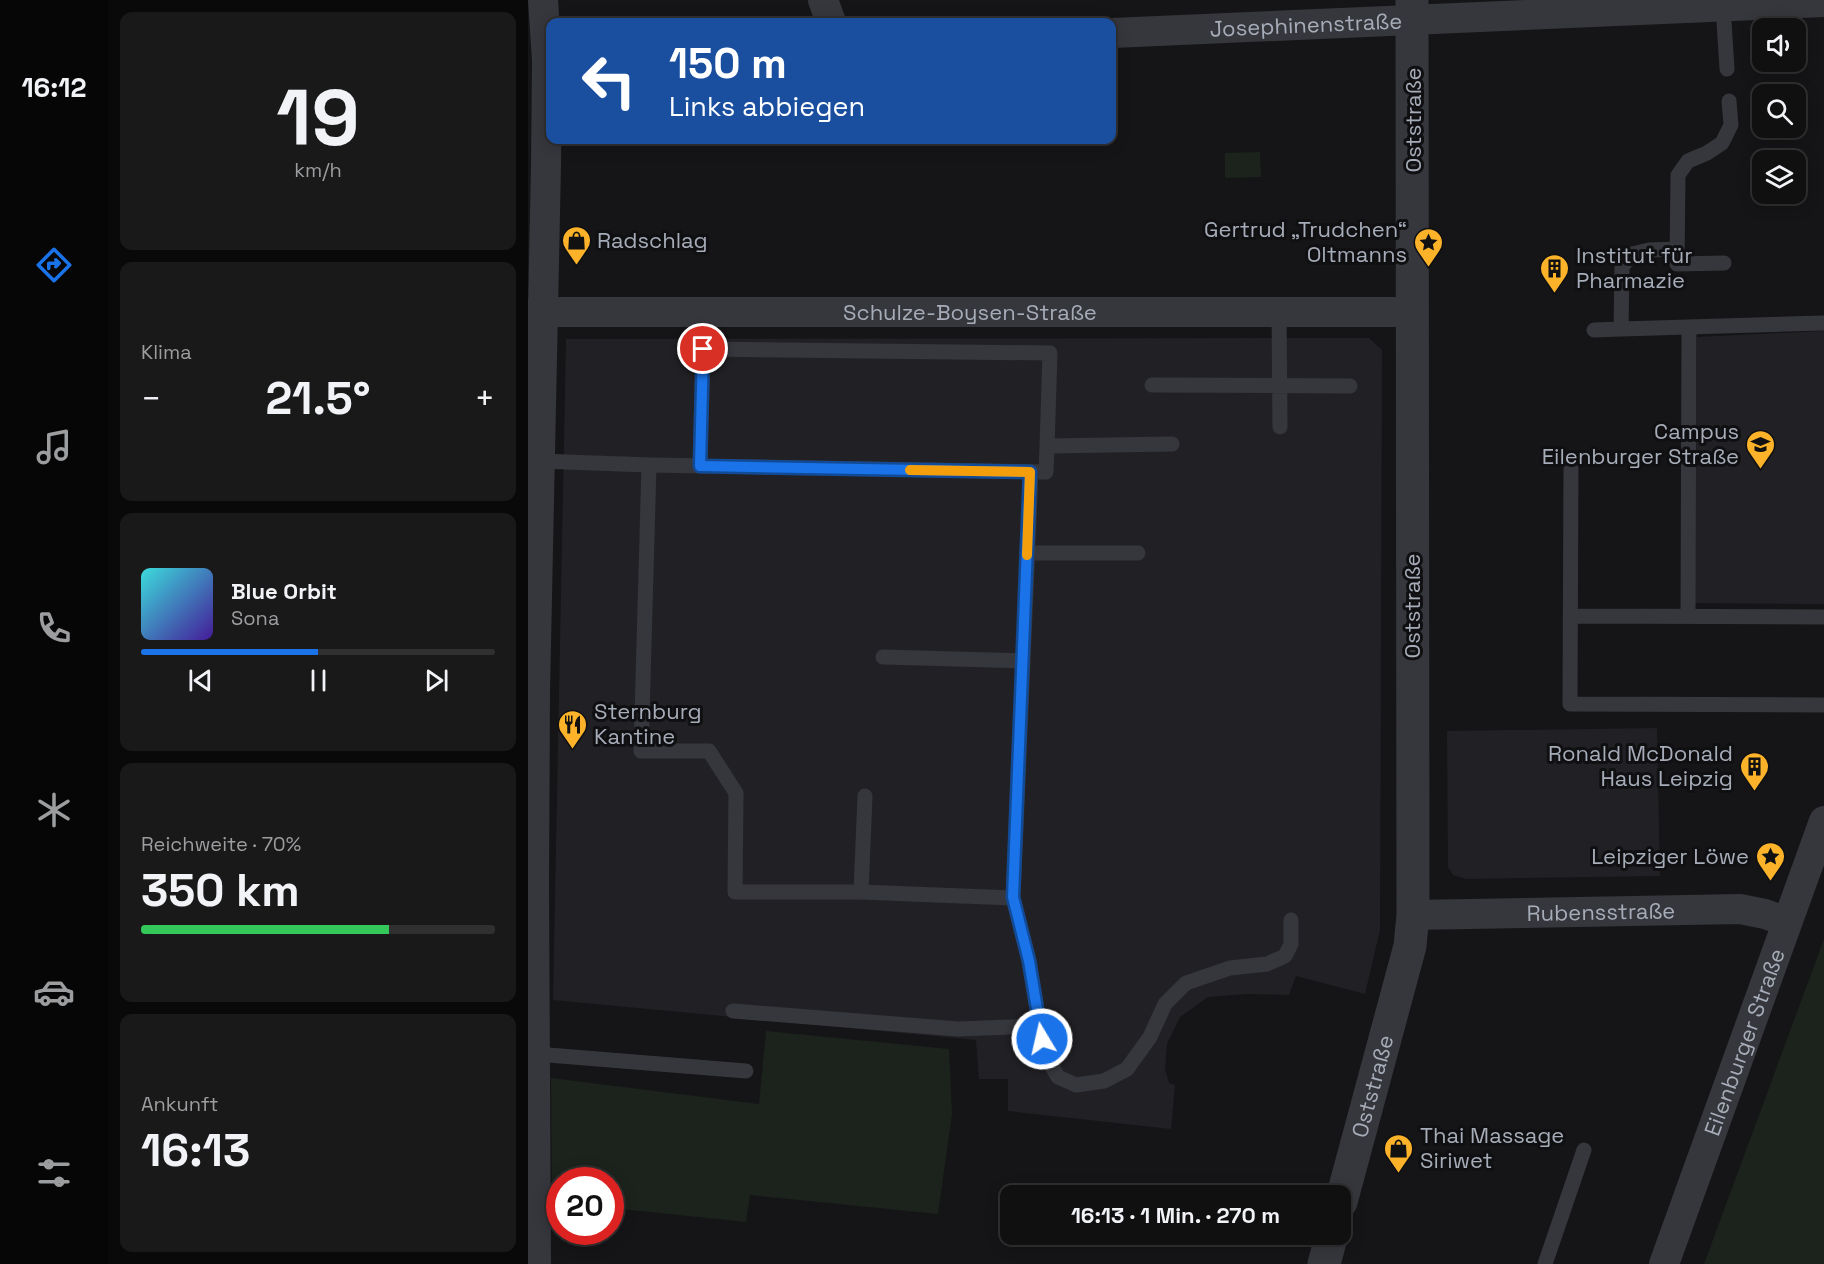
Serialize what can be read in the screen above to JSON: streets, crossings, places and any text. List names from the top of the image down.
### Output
{
  "streets": {
    "street": [
      "Josephinenstraße",
      "Oststraße",
      "Schulze-Boysen-Straße",
      "Rubensstraße",
      "Eilenburger Straße"
    ]
  },
  "crossings": [
    ["Josephinenstraße", "Oststraße"],
    ["Oststraße", "Schulze-Boysen-Straße"],
    ["Oststraße", "Rubensstraße"],
    ["Rubensstraße", "Eilenburger Straße"]
  ],
  "places": {
    "shop": ["Radschlag", "Thai Massage Siriwet"],
    "place": ["Gertrud „Trudchen“ Oltmanns", "Leipziger Löwe"],
    "building": ["Institut für Pharmazie", "Ronald McDonald Haus Leipzig"],
    "school or university": ["Campus Eilenburger Straße"],
    "restaurant": ["Sternburg Kantine"]
  },
  "page": {
    "tabs": "16:12",
    "tile": [
      ["19", "km/h"],
      "Klima",
      ["Reichweite · 70%", "350 km"],
      ["Ankunft", "16:13"]
    ],
    "turn": ["150 m", "Links abbiegen"],
    "heat": ["−", "21.5°", "+"],
    "song": ["Blue Orbit", "Sona"],
    "limit": "20",
    "trip": "16:13 · 1 Min. · 270 m"
  }
}
